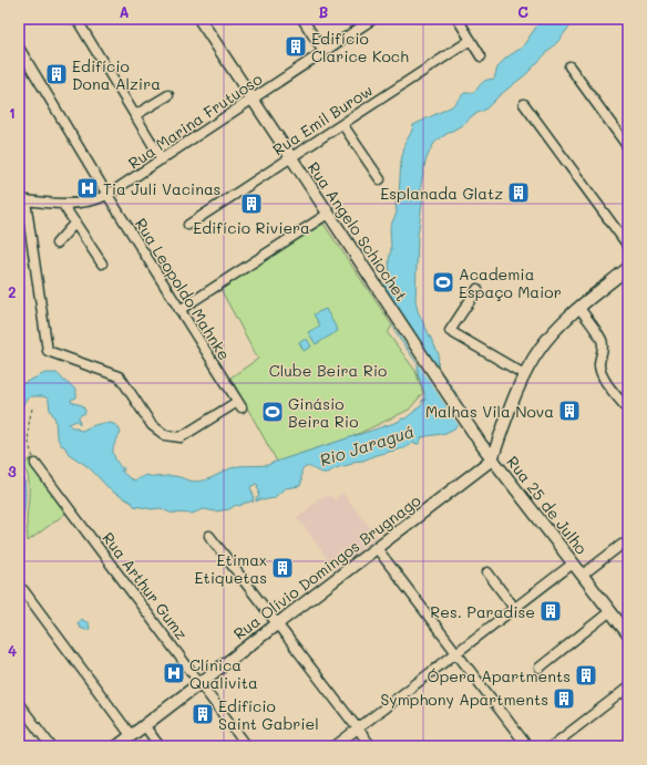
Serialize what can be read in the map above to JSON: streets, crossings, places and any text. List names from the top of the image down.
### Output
{
  "streets": {
    "main road": ["Rua Angelo Schiochet", "Rua 25 de Julho", "Rua Olívio Domingos Brugnago"],
    "street": [
      "Rua Emil Burow",
      "Rua Marina Frutuoso",
      "Rua Leopoldo Mahnke",
      "Rua Arthur Gumz"
    ]
  },
  "crossings": [
    ["Rua Emil Burow", "Rua Angelo Schiochet"],
    ["Rua Marina Frutuoso", "Rua Angelo Schiochet"],
    ["Rua Marina Frutuoso", "Rua Leopoldo Mahnke"],
    ["Rua Angelo Schiochet", "Rua 25 de Julho"],
    ["Rua Angelo Schiochet", "Rua Olívio Domingos Brugnago"],
    ["Rua 25 de Julho", "Rua Olívio Domingos Brugnago"],
    ["Rua Olívio Domingos Brugnago", "Rua Arthur Gumz"]
  ],
  "water": ["Rio Jaraguá"],
  "parks": ["Clube Beira Rio"],
  "places": {
    "building": [
      "Edifício Clarice Koch",
      "Edifício Dona Alzira",
      "Esplanada Glatz",
      "Edifício Riviera",
      "Malhas Vila Nova",
      "Etimax Etiquetas",
      "Res. Paradise",
      "Ópera Apartments",
      "Symphony Apartments",
      "Edifício Saint Gabriel"
    ],
    "hospital": ["Tia Juli Vacinas", "Clínica Qualivita"],
    "sports": ["Academia Espaço Maior", "Ginásio Beira Rio"]
  },
  "grid": {
    "columns": ["A", "B", "C"],
    "rows": [
      "1",
      "2",
      "3",
      "4"
    ]
  }
}
